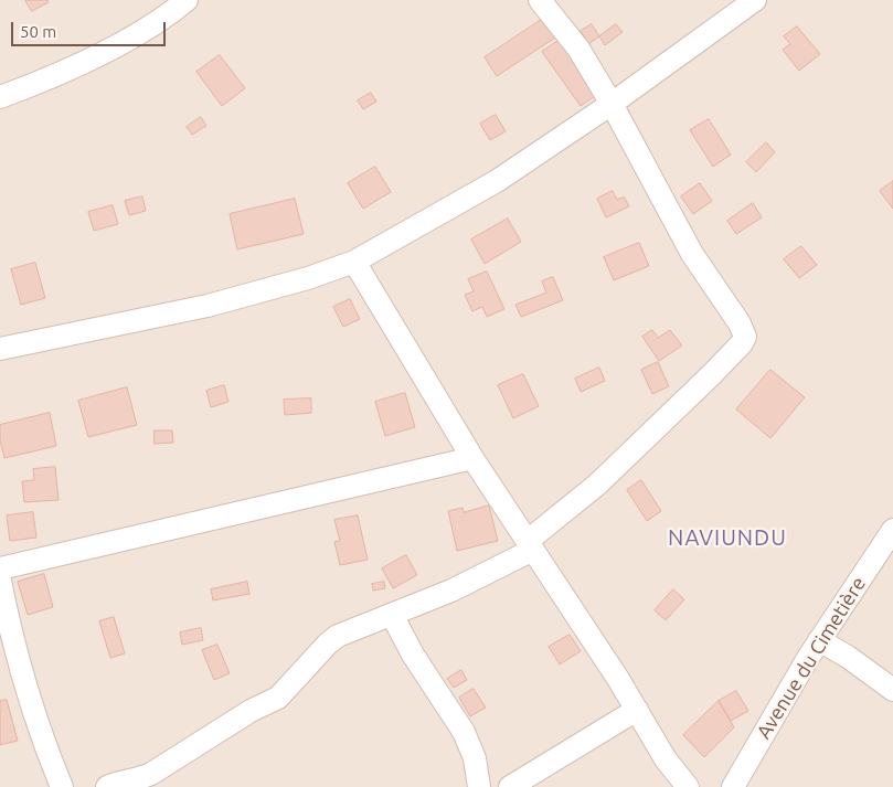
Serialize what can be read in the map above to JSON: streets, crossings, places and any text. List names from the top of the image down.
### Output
{
  "streets": {
    "street": ["Avenue du Cimetière"]
  },
  "districts": ["NAVIUNDU"],
  "scale_bar": "50 m"
}
